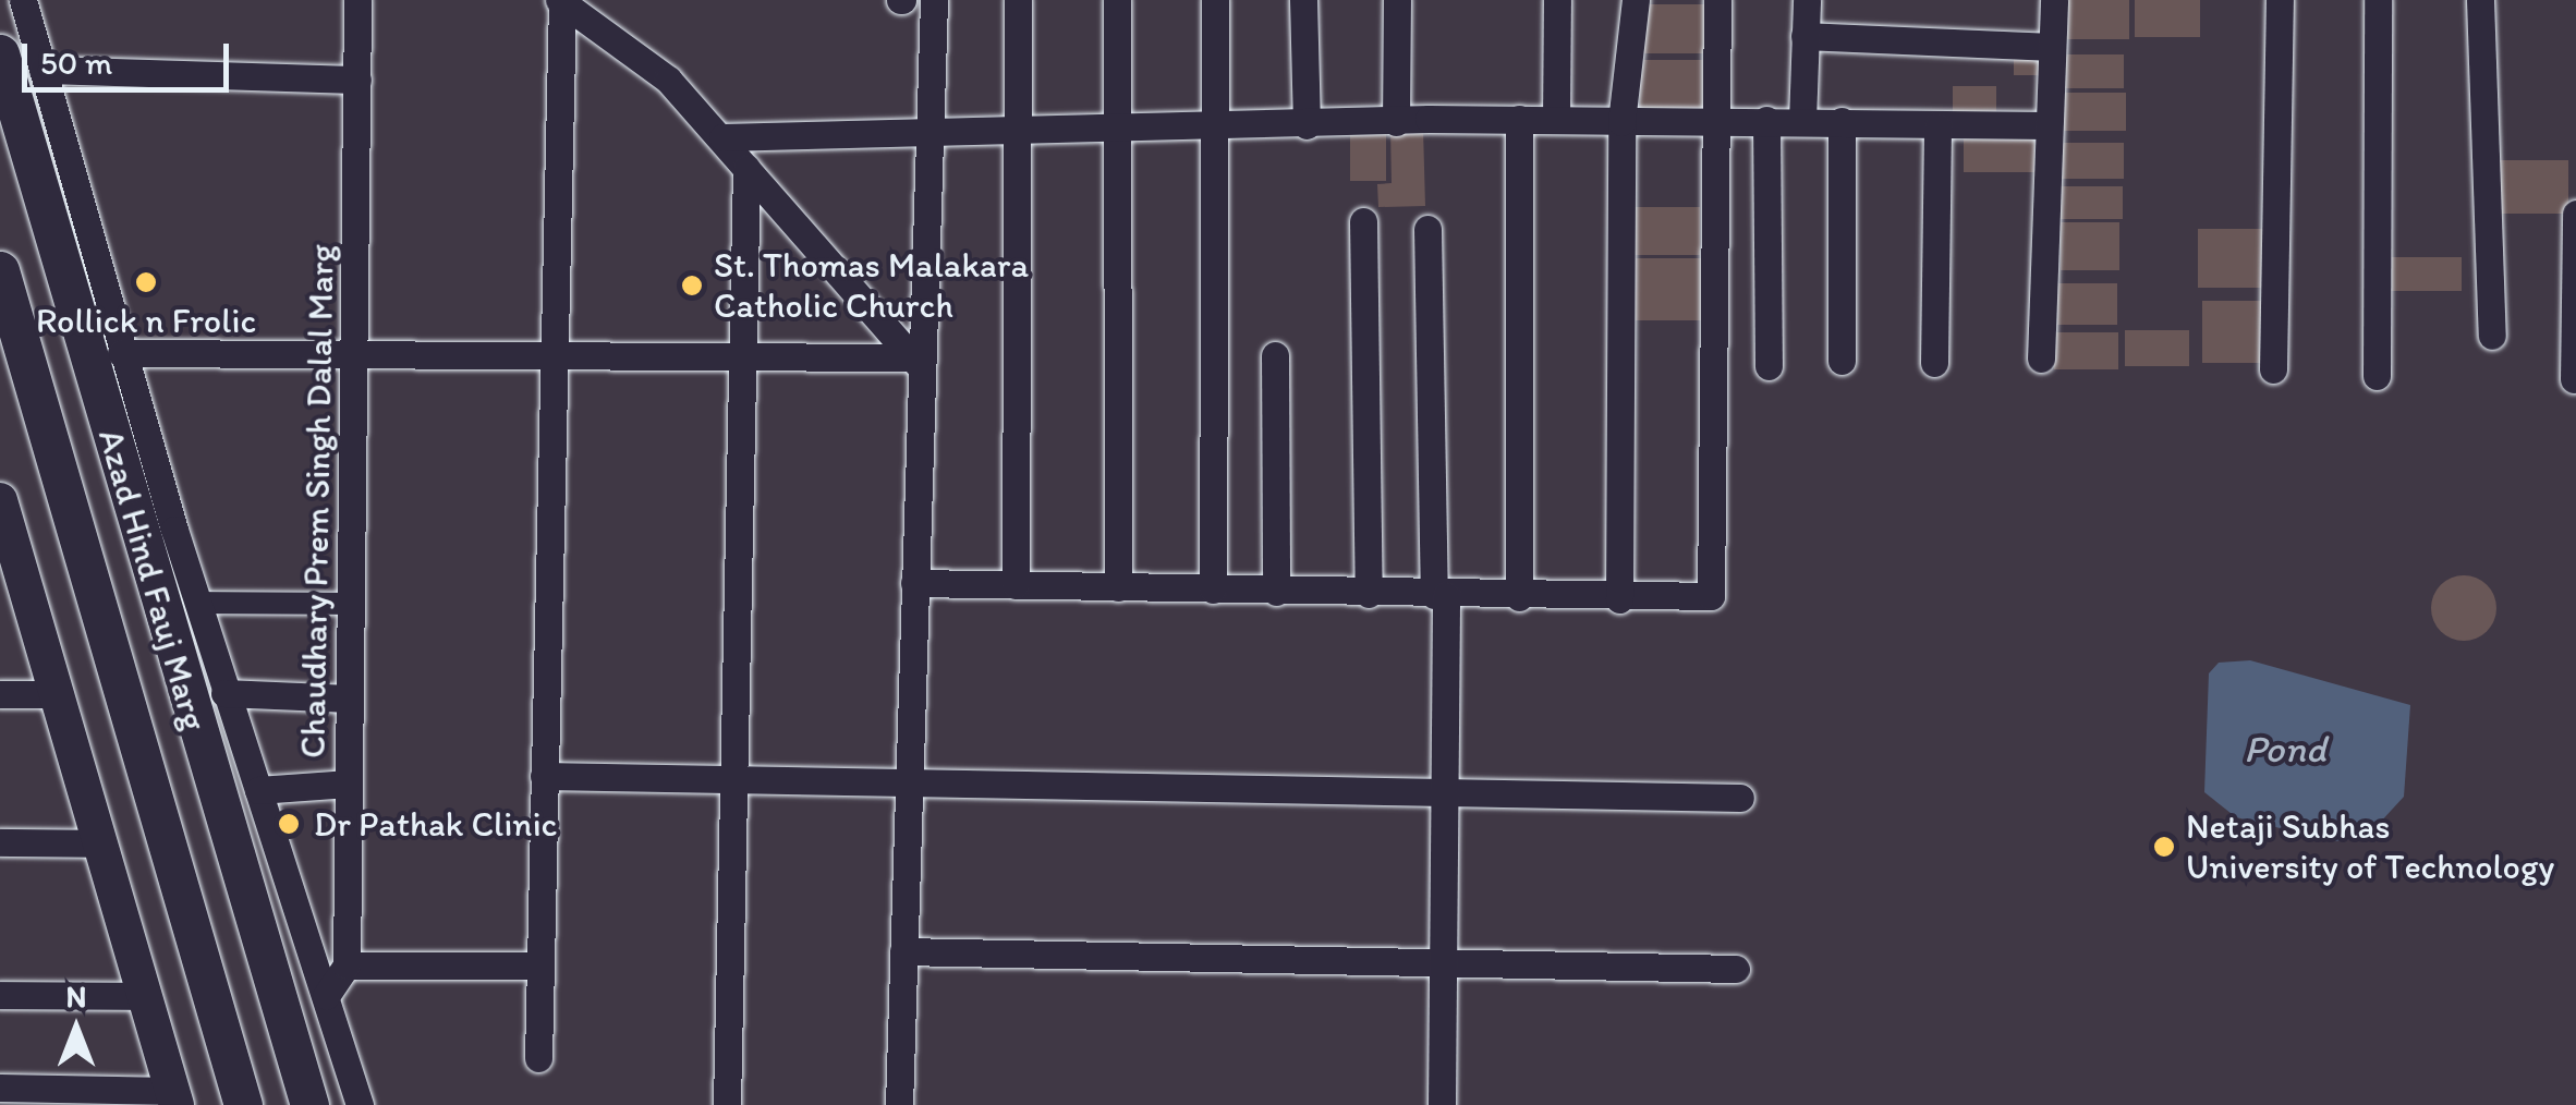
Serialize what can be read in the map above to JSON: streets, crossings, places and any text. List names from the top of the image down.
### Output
{
  "streets": {
    "main road": ["Azad Hind Fauj Marg"],
    "street": ["Chaudhary Prem Singh Dalal Marg"]
  },
  "water": ["Pond"],
  "places": [
    "Rollick n Frolic",
    "St. Thomas Malakara Catholic Church",
    "Dr Pathak Clinic",
    "Netaji Subhas University of Technology"
  ],
  "scale_bar": "50 m",
  "north": "top"
}
